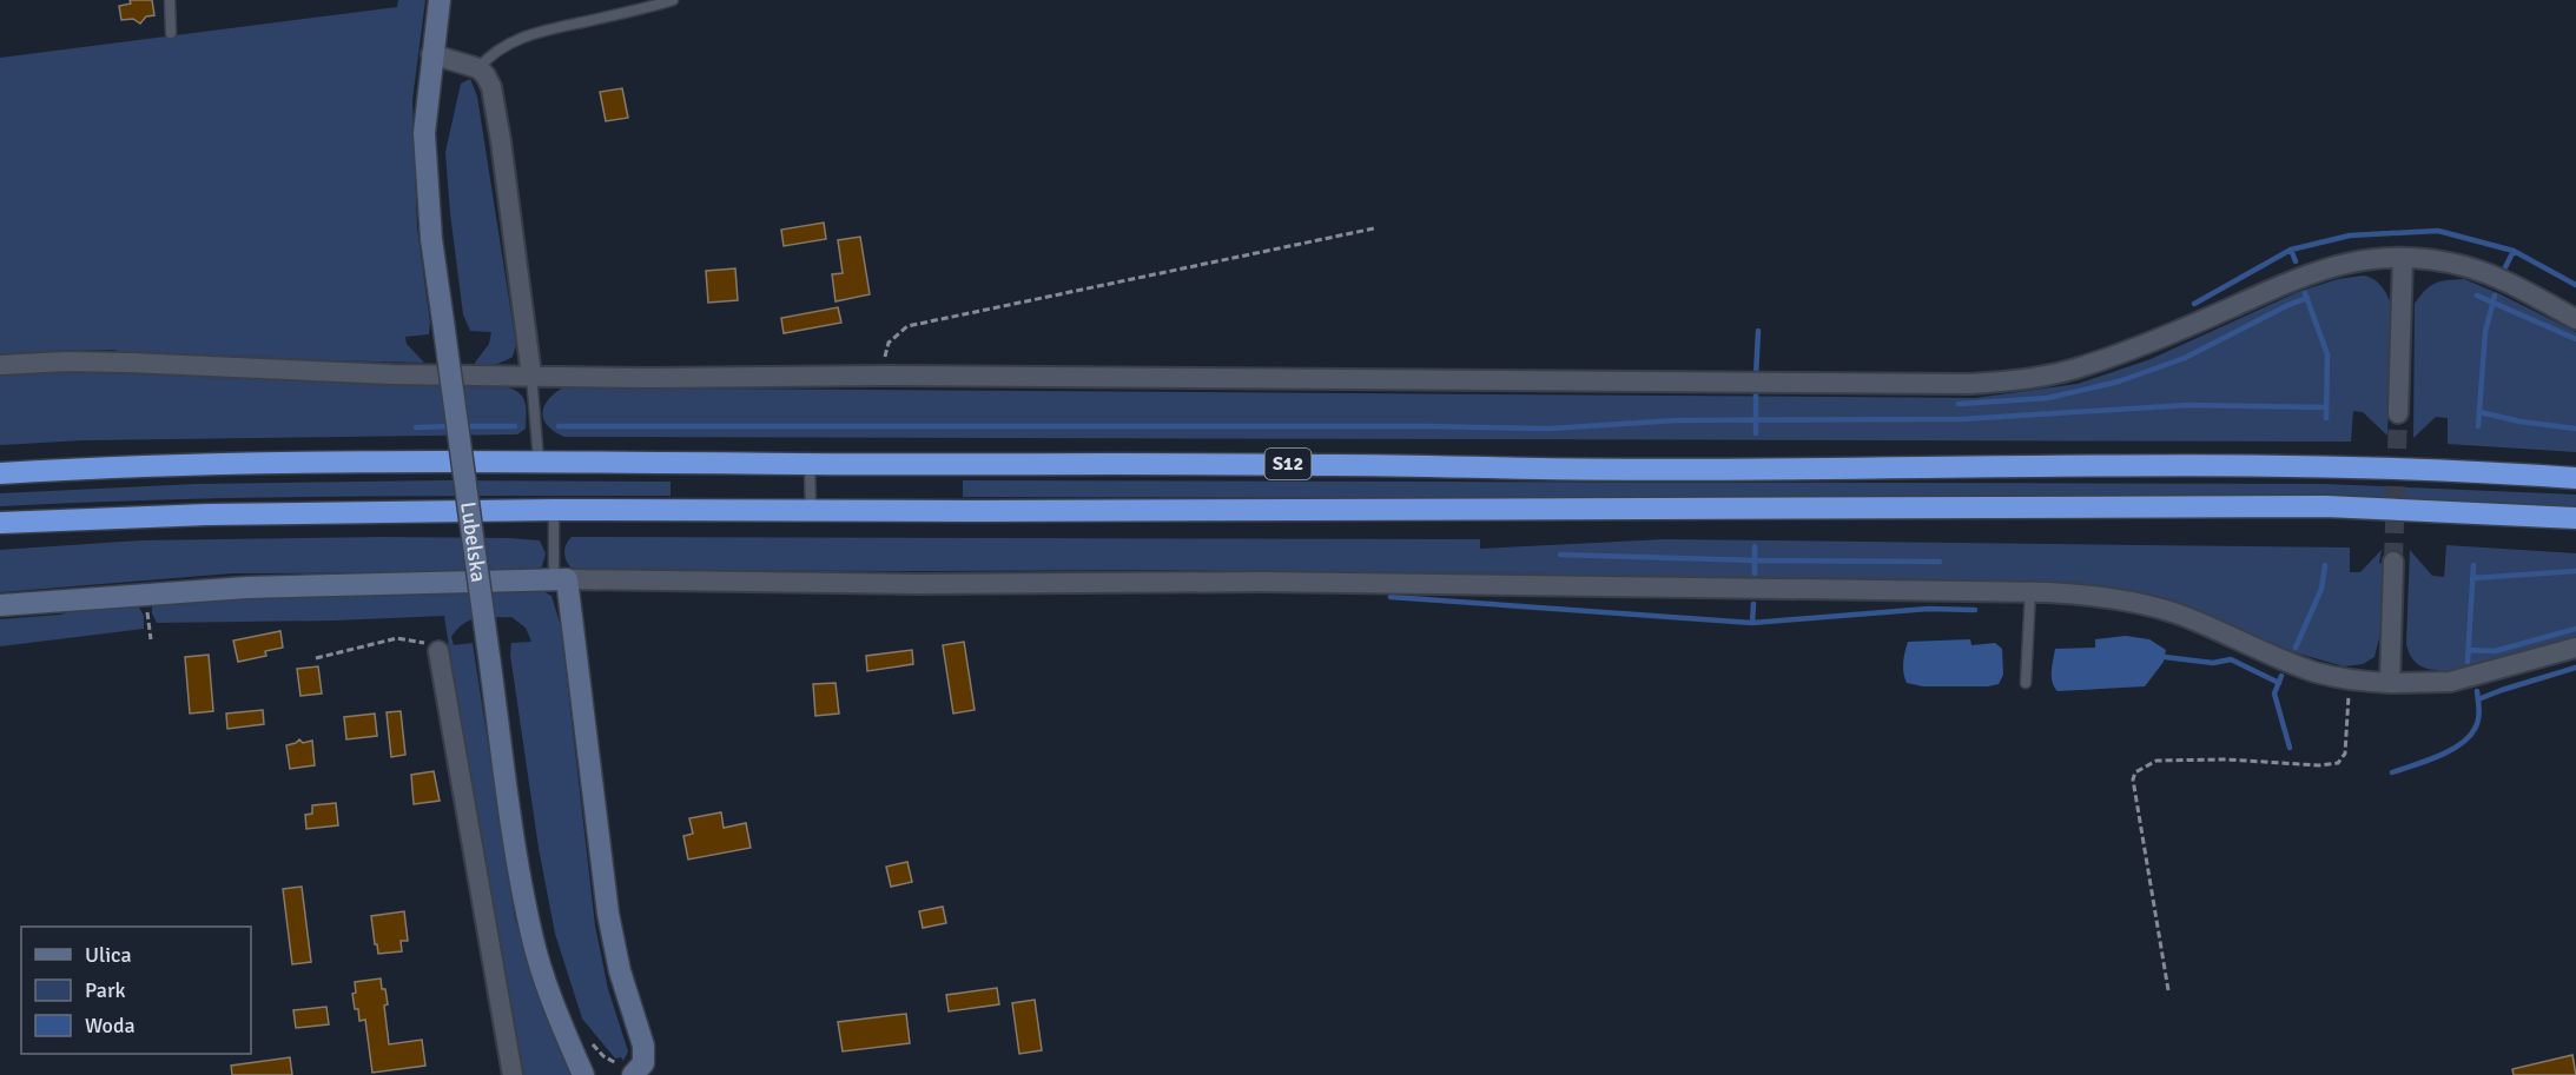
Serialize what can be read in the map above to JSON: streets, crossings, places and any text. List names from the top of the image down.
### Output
{
  "streets": {
    "highway": ["S12"],
    "street": ["Lubelska"]
  },
  "legend": ["Ulica", "Park", "Woda"]
}
